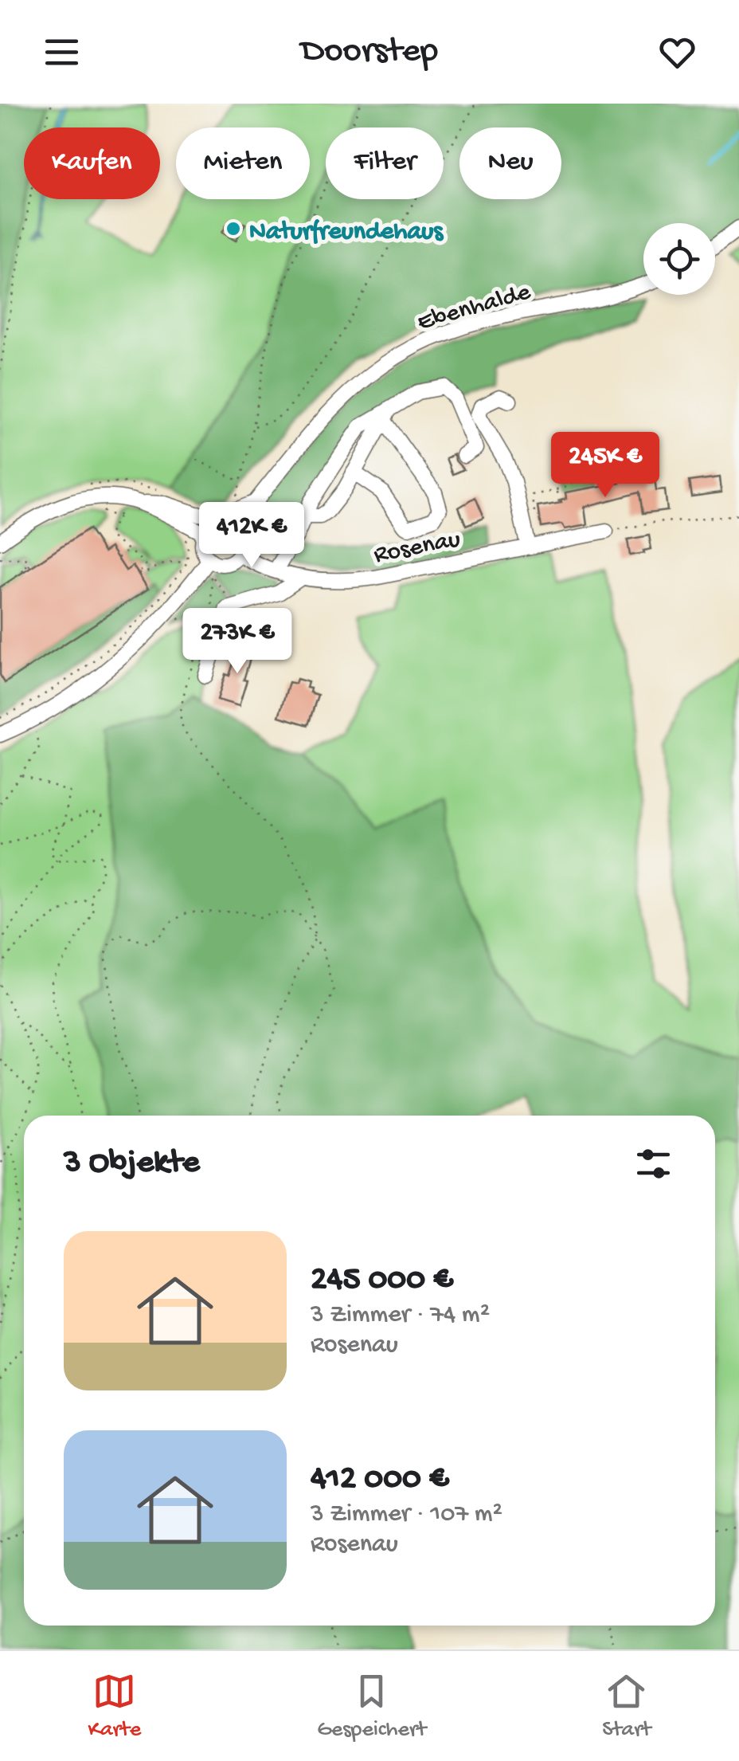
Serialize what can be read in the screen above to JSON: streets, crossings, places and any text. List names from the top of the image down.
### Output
{
  "streets": {
    "street": ["Ebenhalde", "Rosenau"]
  },
  "crossings": [
    ["Ebenhalde", "Rosenau"]
  ],
  "places": ["Naturfreundehaus"],
  "page": {
    "header": "Doorstep",
    "chip": [
      "Kaufen",
      "Mieten",
      "Filter",
      "Neu"
    ],
    "price": ["245K €", "412K €", "273K €"],
    "heading": "3 Objekte",
    "list": [
      {
        "name": "245 000 €",
        "note": "3 Zimmer · 74 m² · Rosenau"
      },
      {
        "name": "412 000 €",
        "note": "3 Zimmer · 107 m² · Rosenau"
      }
    ],
    "tabs": ["Karte", "Gespeichert", "Start"]
  }
}
